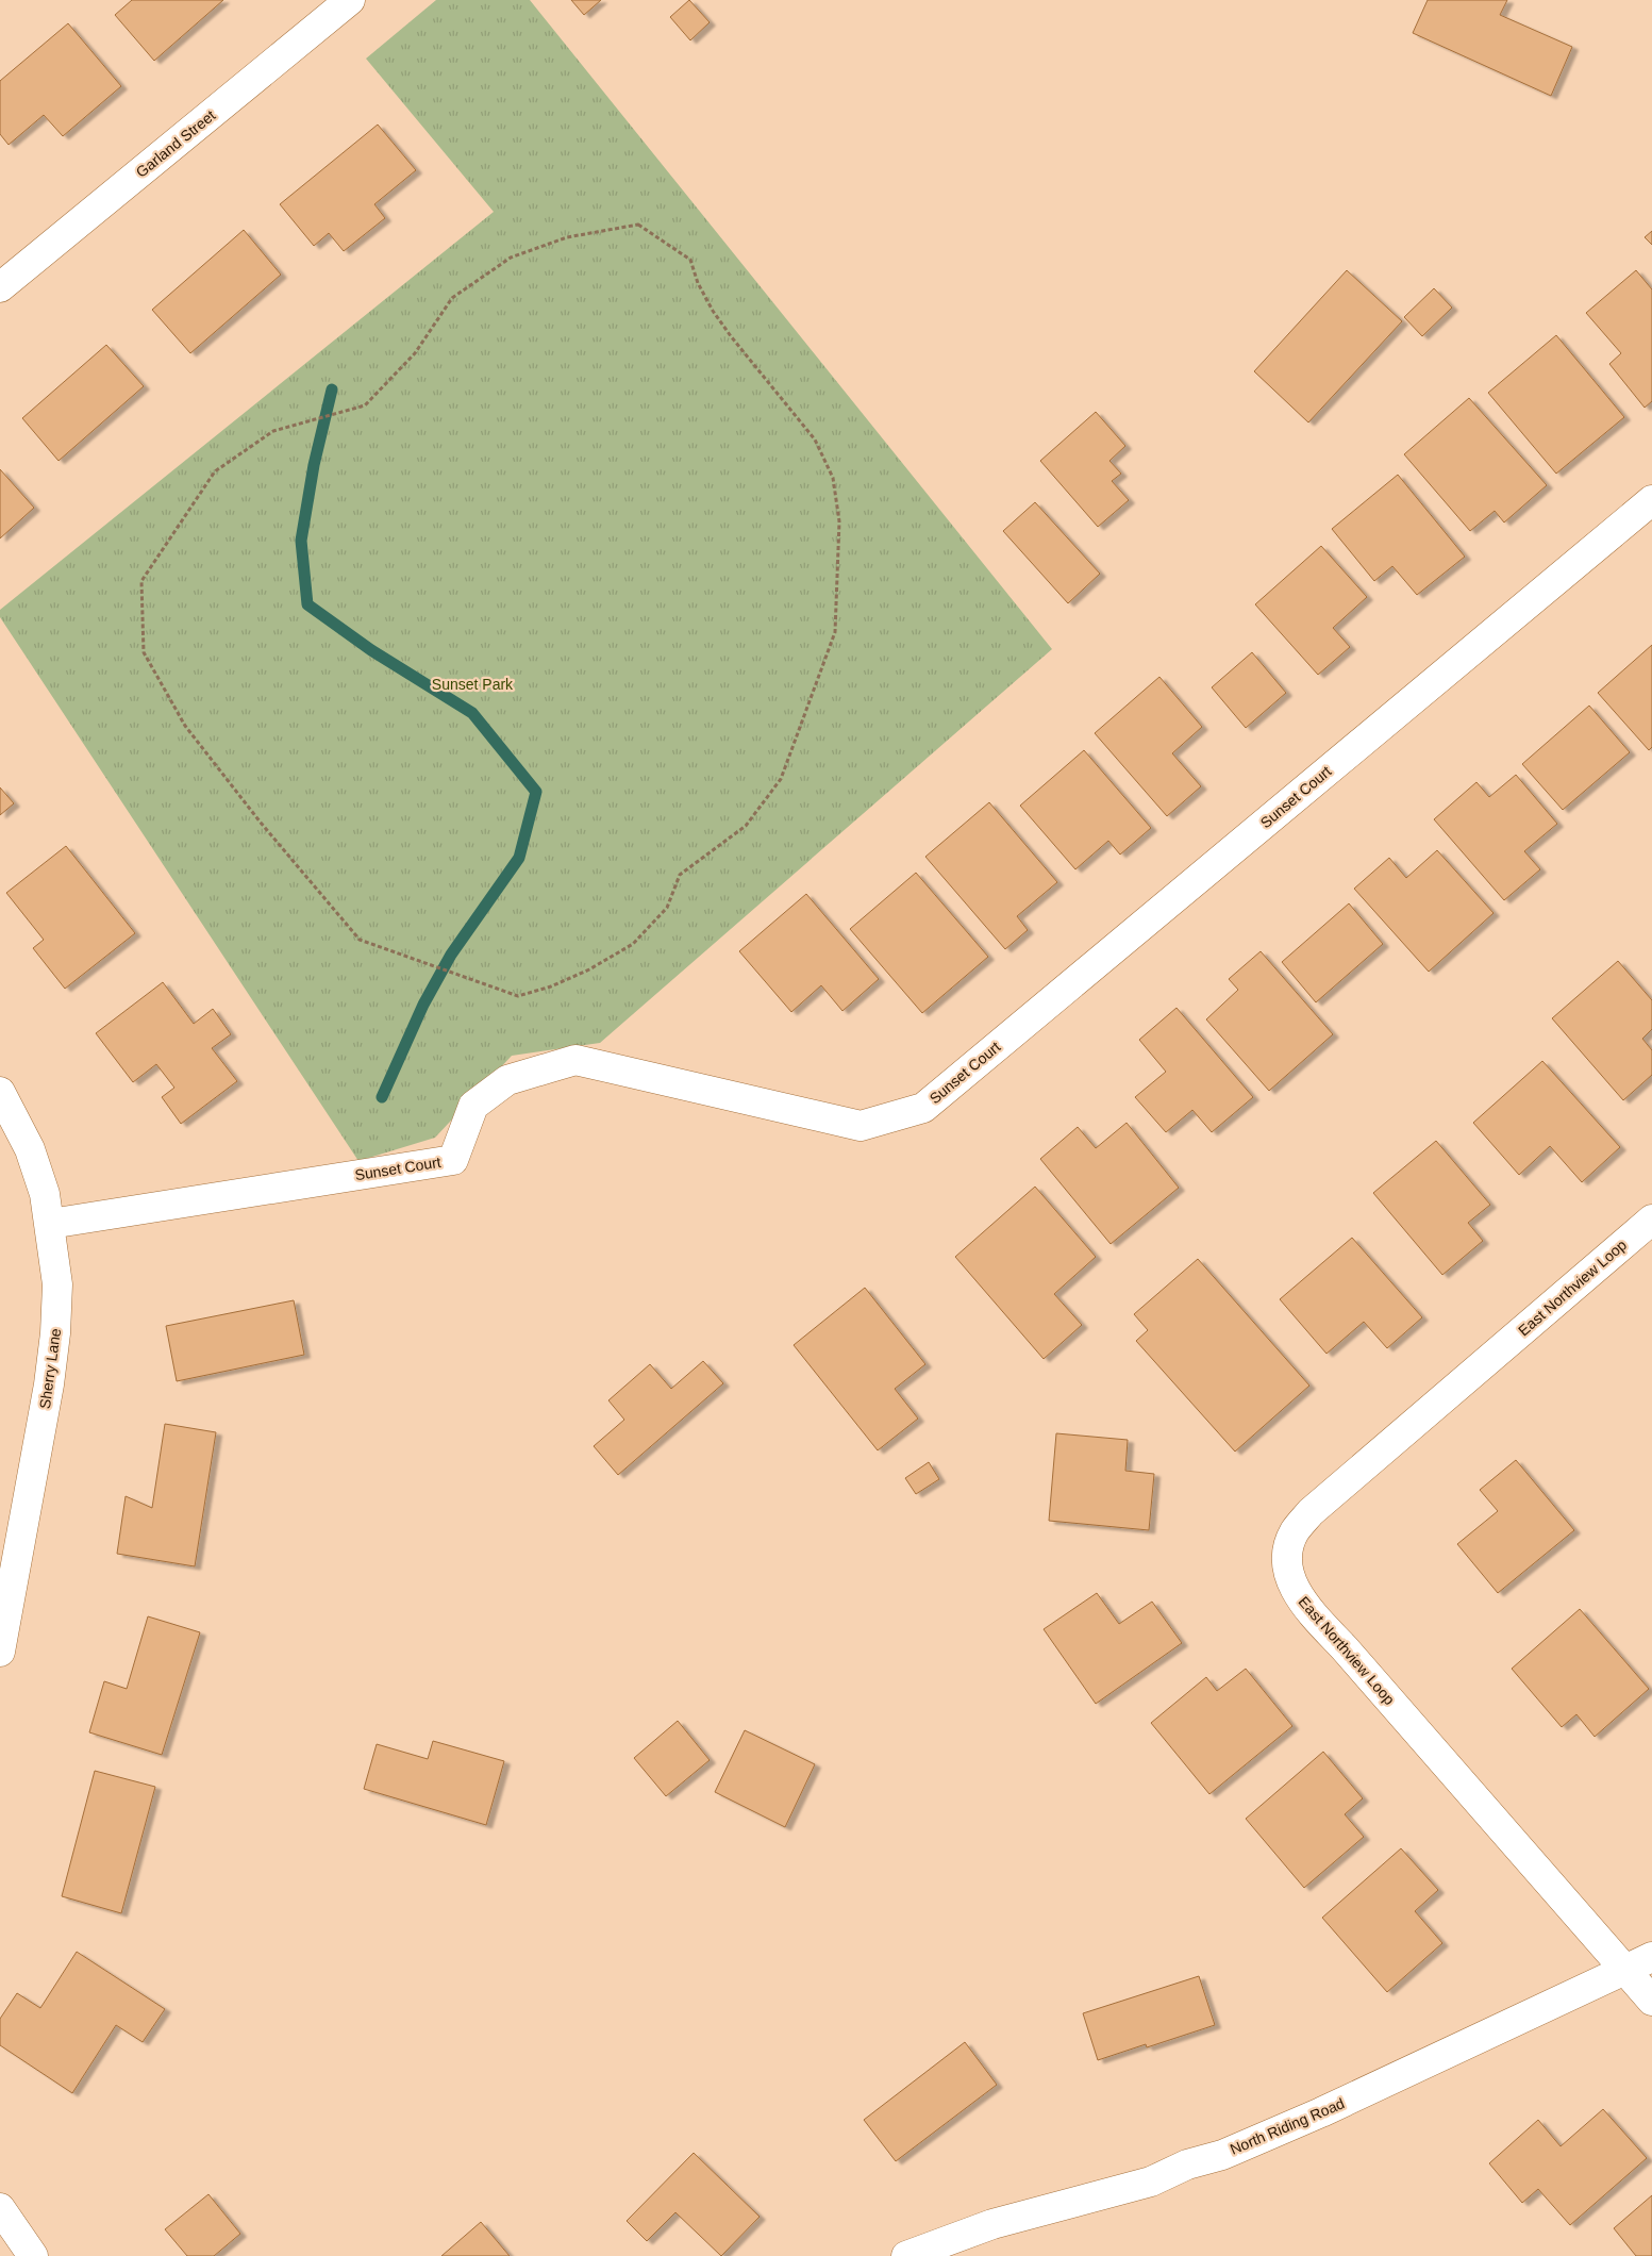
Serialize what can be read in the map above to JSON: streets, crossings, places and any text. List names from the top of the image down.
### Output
{
  "streets": {
    "street": [
      "Garland Street",
      "Sunset Court",
      "East Northview Loop",
      "Sherry Lane",
      "North Riding Road"
    ]
  },
  "crossings": [
    ["Sunset Court", "Sherry Lane"],
    ["East Northview Loop", "North Riding Road"]
  ],
  "parks": ["Sunset Park"]
}
